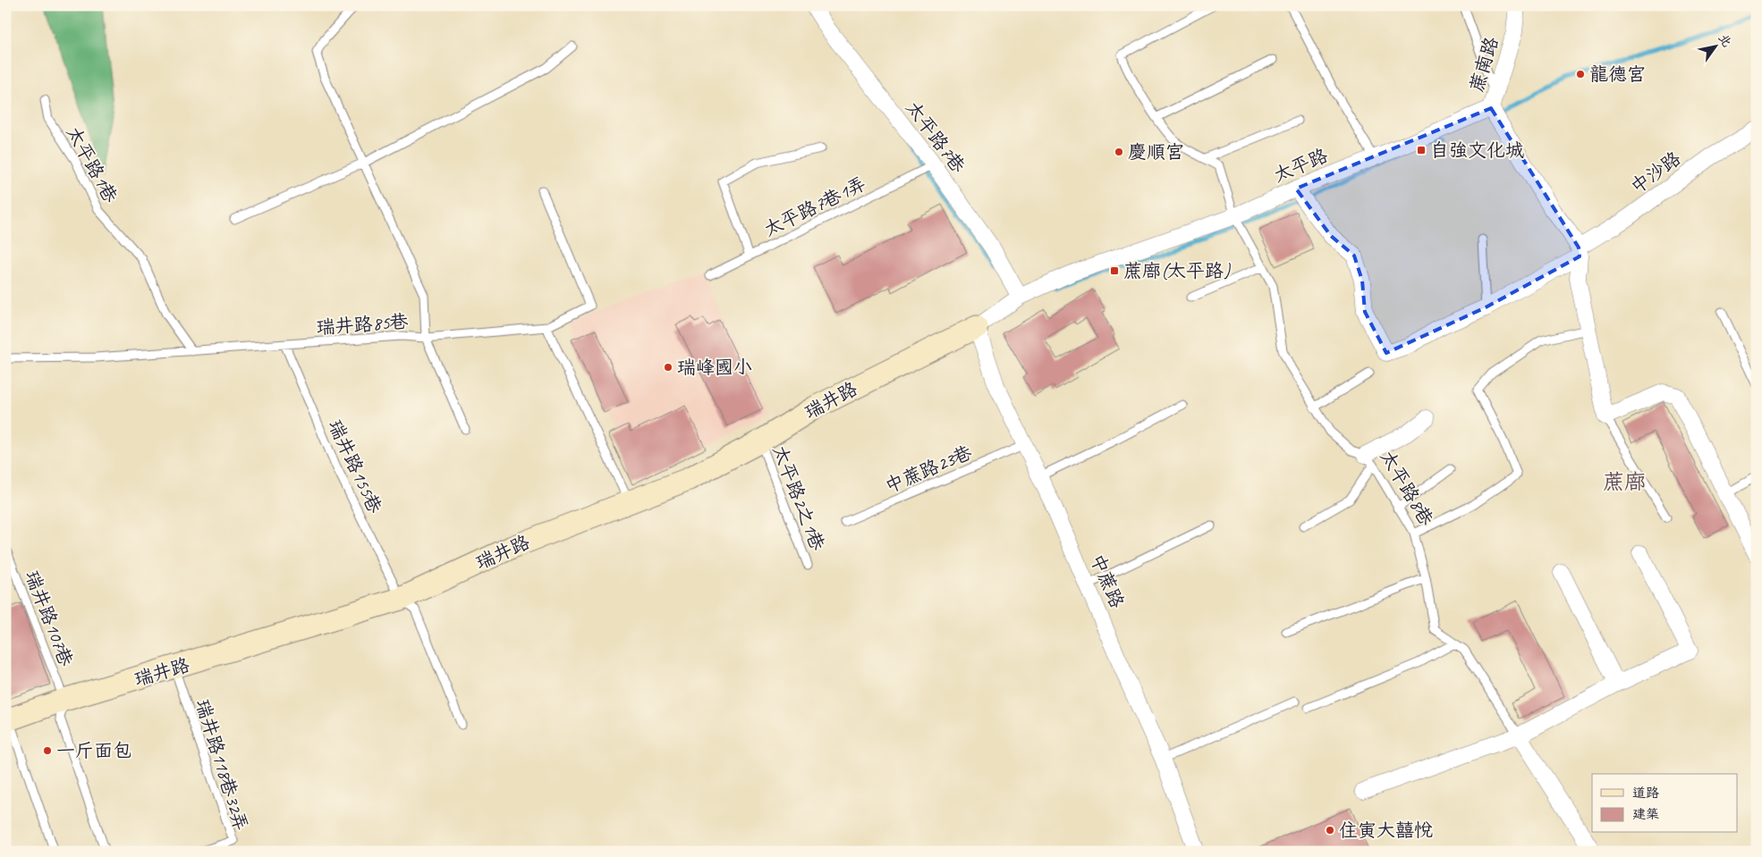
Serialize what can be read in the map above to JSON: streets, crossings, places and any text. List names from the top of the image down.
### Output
{
  "streets": {
    "street": [
      "蔗南路",
      "太平路7巷",
      "太平路",
      "中沙路",
      "瑞井路",
      "中蔗路"
    ],
    "lane": [
      "太平路1巷",
      "太平路7巷1弄",
      "瑞井路85巷",
      "瑞井路155巷",
      "中蔗路23巷",
      "太平路8巷",
      "太平路2之1巷",
      "瑞井路107巷",
      "瑞井路118巷32弄"
    ]
  },
  "crossings": [
    ["蔗南路", "太平路"],
    ["太平路7巷", "太平路"],
    ["太平路7巷", "太平路7巷1弄"],
    ["太平路1巷", "瑞井路85巷"],
    ["太平路", "中沙路"],
    ["太平路", "瑞井路"],
    ["太平路", "太平路8巷"],
    ["太平路", "中蔗路"],
    ["瑞井路85巷", "瑞井路155巷"],
    ["瑞井路", "瑞井路155巷"],
    ["瑞井路", "太平路2之1巷"],
    ["瑞井路", "中蔗路"],
    ["瑞井路", "瑞井路107巷"],
    ["瑞井路", "瑞井路118巷32弄"],
    ["中蔗路23巷", "中蔗路"]
  ],
  "districts": ["蔗廍"],
  "places": {
    "other": [
      "龍德宮",
      "慶順宮",
      "瑞峰國小",
      "一斤面包",
      "住寅大囍悅"
    ],
    "transit": ["自強文化城", "蔗廍(太平路)"]
  },
  "legend": ["道路", "建築"],
  "north": "top right"
}
